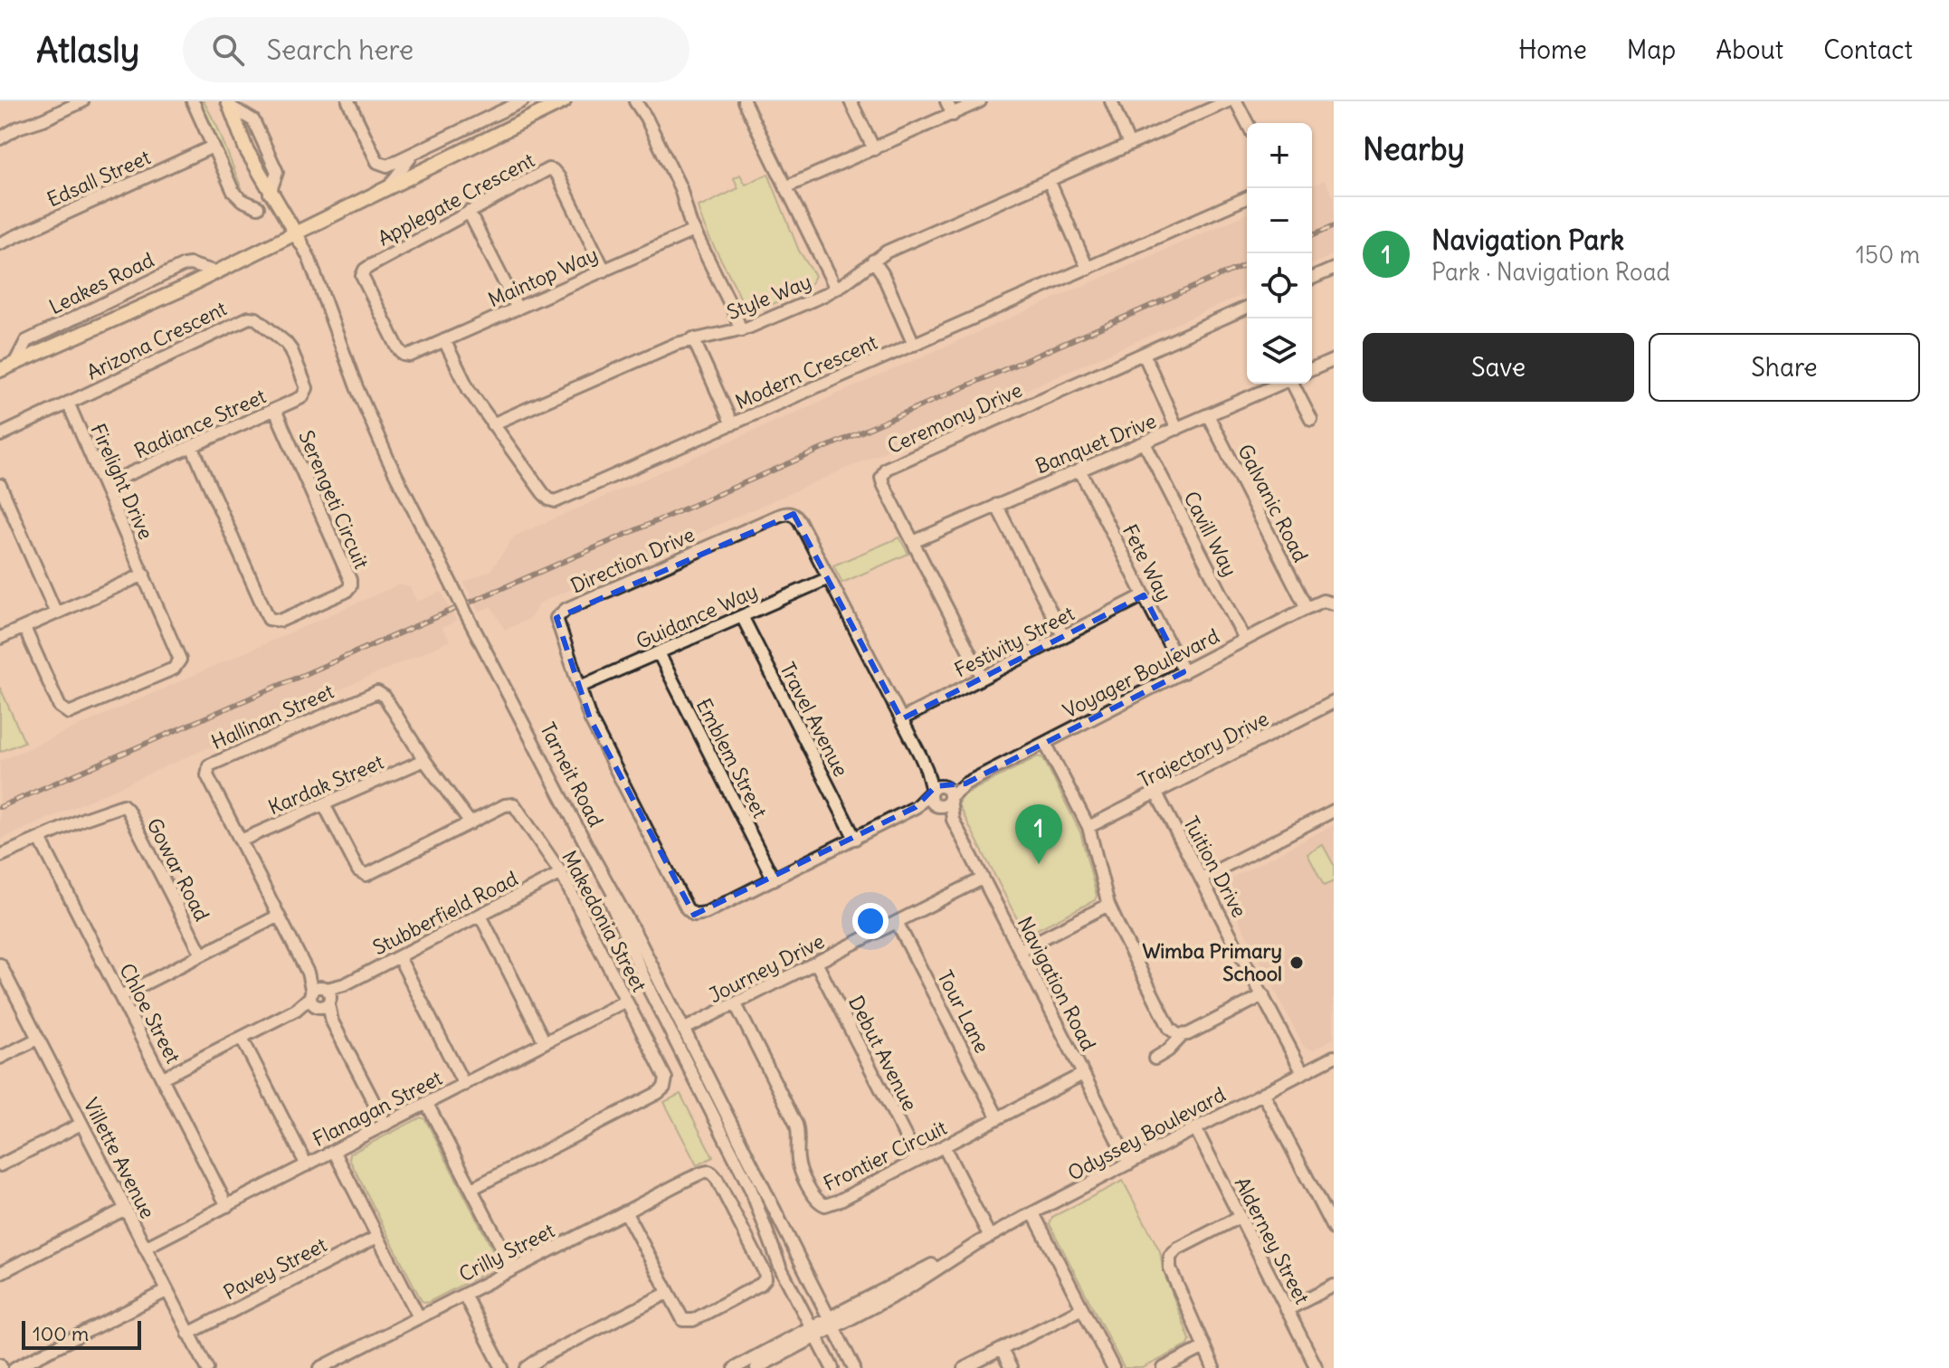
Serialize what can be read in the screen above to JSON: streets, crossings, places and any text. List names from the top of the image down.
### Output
{
  "streets": {
    "main road": ["Leakes Road", "Tarneit Road"],
    "street": [
      "Edsall Street",
      "Applegate Crescent",
      "Maintop Way",
      "Style Way",
      "Arizona Crescent",
      "Modern Crescent",
      "Ceremony Drive",
      "Radiance Street",
      "Banquet Drive",
      "Firelight Drive",
      "Serengeti Circuit",
      "Galvanic Road",
      "Cavill Way",
      "Direction Drive",
      "Fete Way",
      "Guidance Way",
      "Festivity Street",
      "Voyager Boulevard",
      "Hallinan Street",
      "Travel Avenue",
      "Trajectory Drive",
      "Emblem Street",
      "Kardak Street",
      "Tuition Drive",
      "Gowar Road",
      "Stubberfield Road",
      "Makedonia Street",
      "Journey Drive",
      "Navigation Road",
      "Tour Lane",
      "Chloe Street",
      "Debut Avenue",
      "Flanagan Street",
      "Odyssey Boulevard",
      "Frontier Circuit",
      "Villette Avenue",
      "Alderney Street",
      "Crilly Street",
      "Pavey Street"
    ]
  },
  "crossings": [
    ["Applegate Crescent", "Maintop Way"],
    ["Maintop Way", "Modern Crescent"],
    ["Leakes Road", "Tarneit Road"],
    ["Style Way", "Modern Crescent"],
    ["Arizona Crescent", "Radiance Street"],
    ["Arizona Crescent", "Firelight Drive"],
    ["Ceremony Drive", "Banquet Drive"],
    ["Ceremony Drive", "Festivity Street"],
    ["Radiance Street", "Firelight Drive"],
    ["Radiance Street", "Serengeti Circuit"],
    ["Banquet Drive", "Galvanic Road"],
    ["Banquet Drive", "Cavill Way"],
    ["Banquet Drive", "Fete Way"],
    ["Galvanic Road", "Voyager Boulevard"],
    ["Cavill Way", "Voyager Boulevard"],
    ["Direction Drive", "Guidance Way"],
    ["Direction Drive", "Voyager Boulevard"],
    ["Fete Way", "Festivity Street"],
    ["Fete Way", "Voyager Boulevard"],
    ["Guidance Way", "Travel Avenue"],
    ["Guidance Way", "Emblem Street"],
    ["Voyager Boulevard", "Travel Avenue"],
    ["Voyager Boulevard", "Emblem Street"],
    ["Voyager Boulevard", "Navigation Road"],
    ["Hallinan Street", "Kardak Street"],
    ["Hallinan Street", "Stubberfield Road"],
    ["Hallinan Street", "Makedonia Street"],
    ["Trajectory Drive", "Tuition Drive"],
    ["Tarneit Road", "Journey Drive"],
    ["Tarneit Road", "Odyssey Boulevard"],
    ["Kardak Street", "Makedonia Street"],
    ["Tuition Drive", "Odyssey Boulevard"],
    ["Gowar Road", "Chloe Street"],
    ["Stubberfield Road", "Makedonia Street"],
    ["Stubberfield Road", "Chloe Street"],
    ["Makedonia Street", "Flanagan Street"],
    ["Journey Drive", "Navigation Road"],
    ["Journey Drive", "Tour Lane"],
    ["Journey Drive", "Debut Avenue"],
    ["Journey Drive", "Frontier Circuit"],
    ["Navigation Road", "Odyssey Boulevard"],
    ["Navigation Road", "Frontier Circuit"],
    ["Tour Lane", "Frontier Circuit"],
    ["Chloe Street", "Flanagan Street"],
    ["Debut Avenue", "Frontier Circuit"],
    ["Flanagan Street", "Villette Avenue"],
    ["Odyssey Boulevard", "Alderney Street"],
    ["Villette Avenue", "Pavey Street"]
  ],
  "places": ["Wimba Primary School"],
  "scale_bar": "100 m",
  "page": {
    "header": "Atlasly",
    "search": "Search here",
    "nav": [
      "Home",
      "Map",
      "About",
      "Contact"
    ],
    "heading": "Nearby",
    "map_buttons": ["+", "−"],
    "list": [
      {
        "mark": "1",
        "name": "Navigation Park",
        "note": "Park · Navigation Road",
        "value": "150 m"
      }
    ],
    "buttons": ["Save", "Share"],
    "pins": "1",
    "scale": "100 m"
  }
}
